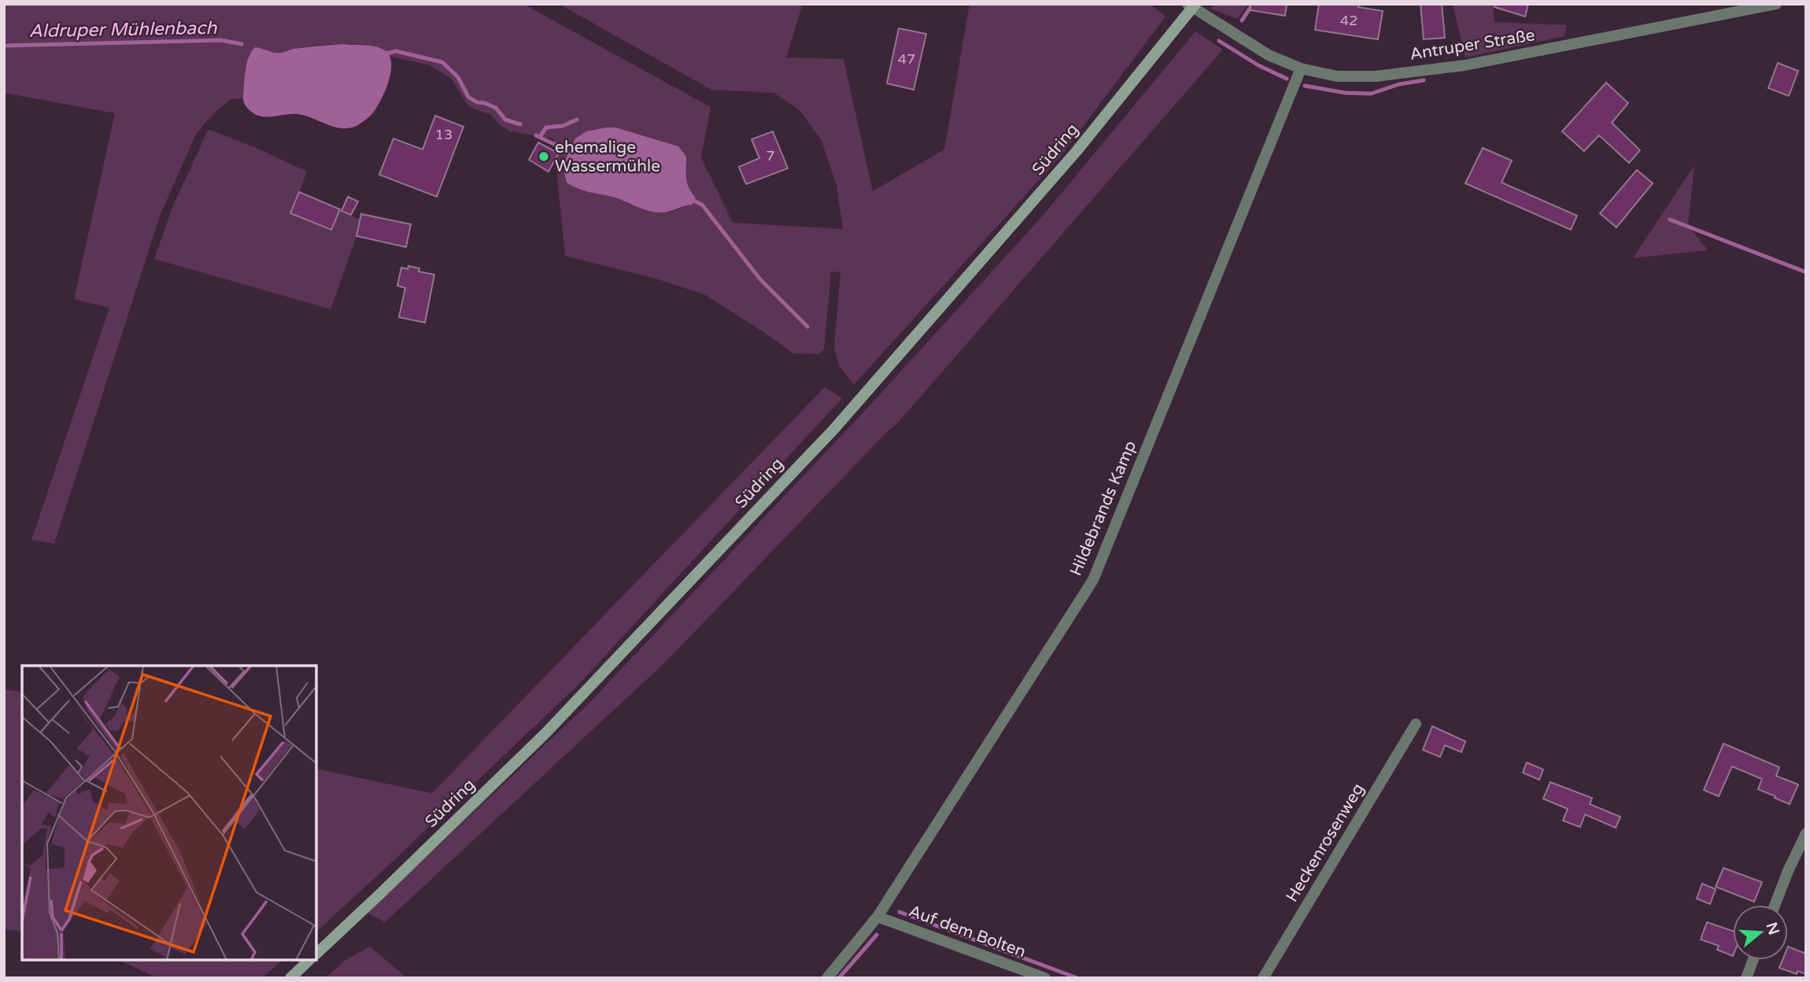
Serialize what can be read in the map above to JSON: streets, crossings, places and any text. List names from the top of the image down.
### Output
{
  "streets": {
    "main road": ["Südring"],
    "street": [
      "Antruper Straße",
      "Hildebrands Kamp",
      "Heckenrosenweg",
      "Auf dem Bolten"
    ]
  },
  "crossings": [
    ["Antruper Straße", "Hildebrands Kamp"],
    ["Hildebrands Kamp", "Auf dem Bolten"]
  ],
  "water": ["Aldruper Mühlenbach"],
  "places": ["ehemalige Wassermühle"],
  "house_numbers": [
    "42",
    "47",
    "13",
    "7"
  ],
  "north": "right"
}
